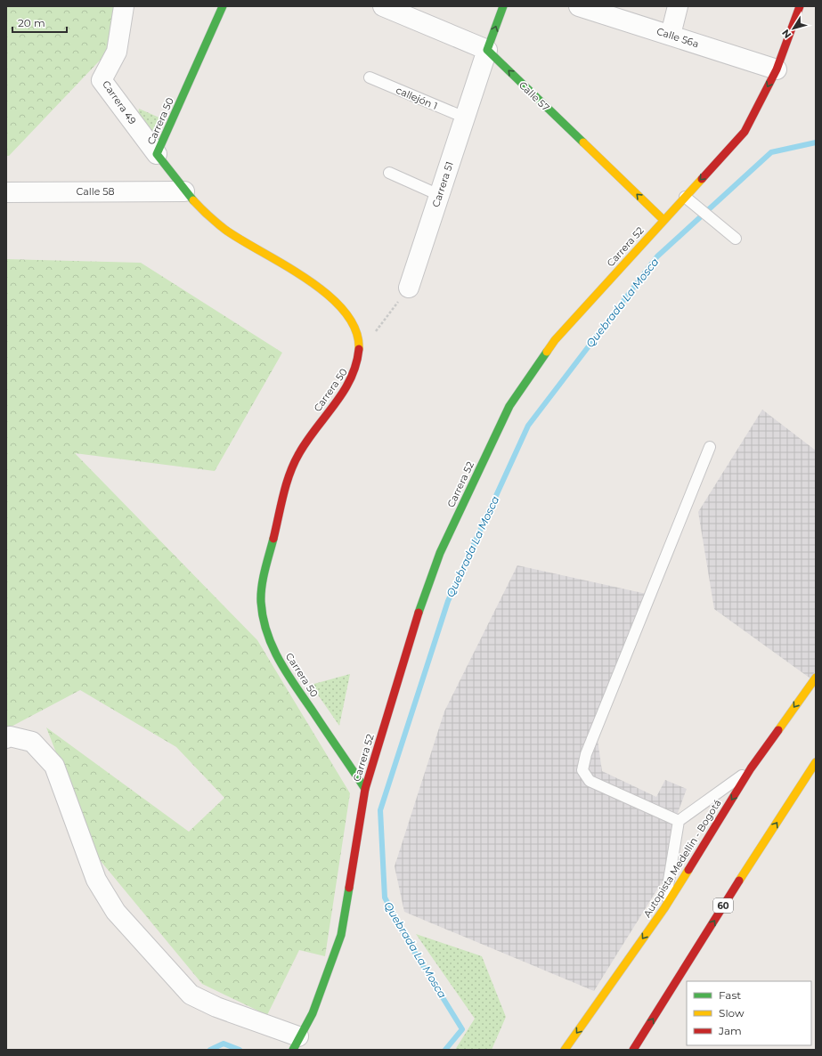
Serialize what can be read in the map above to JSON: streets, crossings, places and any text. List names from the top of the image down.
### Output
{
  "streets": {
    "main road": [
      "Calle 57",
      "Carrera 50",
      "Carrera 51",
      "Carrera 52",
      "Autopista Medellín - Bogotá",
      "60"
    ],
    "street": ["Calle 56a", "Carrera 49", "Calle 58"],
    "lane": ["callejón 1"]
  },
  "crossings": [
    ["Calle 56a", "Carrera 52"],
    ["Calle 57", "Carrera 51"],
    ["Calle 57", "Carrera 52"],
    ["callejón 1", "Carrera 51"],
    ["Carrera 49", "Carrera 50"],
    ["Carrera 50", "Calle 58"],
    ["Carrera 50", "Carrera 52"]
  ],
  "one_way": ["Calle 57"],
  "water": ["Quebrada La Mosca"],
  "legend": ["Fast", "Slow", "Jam"],
  "scale_bar": "20 m",
  "north": "bottom left"
}
